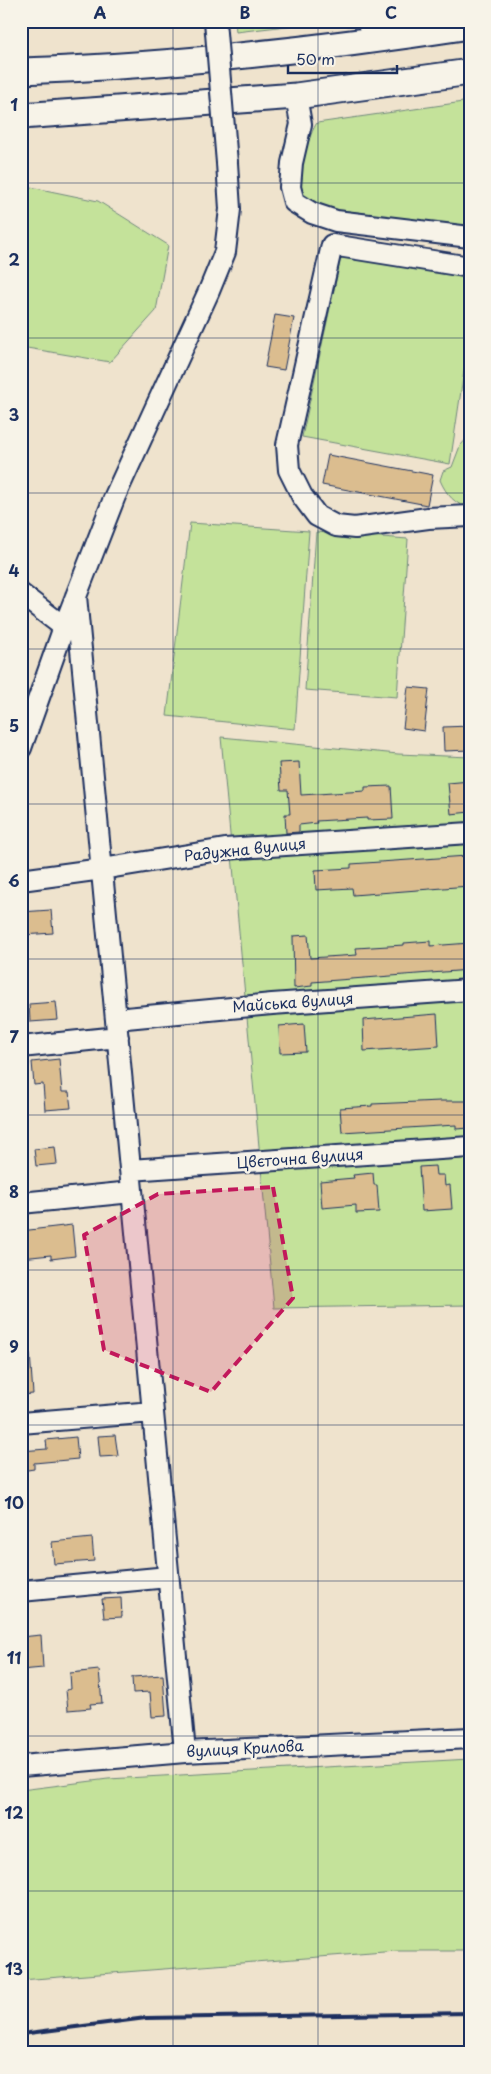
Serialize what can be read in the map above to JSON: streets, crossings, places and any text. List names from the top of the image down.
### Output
{
  "streets": {
    "street": [
      "Радужна вулиця",
      "Майська вулиця",
      "Цвєточна вулиця",
      "вулиця Крилова"
    ]
  },
  "scale_bar": "50 m",
  "grid": {
    "columns": ["A", "B", "C"],
    "rows": [
      "1",
      "2",
      "3",
      "4",
      "5",
      "6",
      "7",
      "8",
      "9",
      "10",
      "11",
      "12",
      "13"
    ]
  }
}
